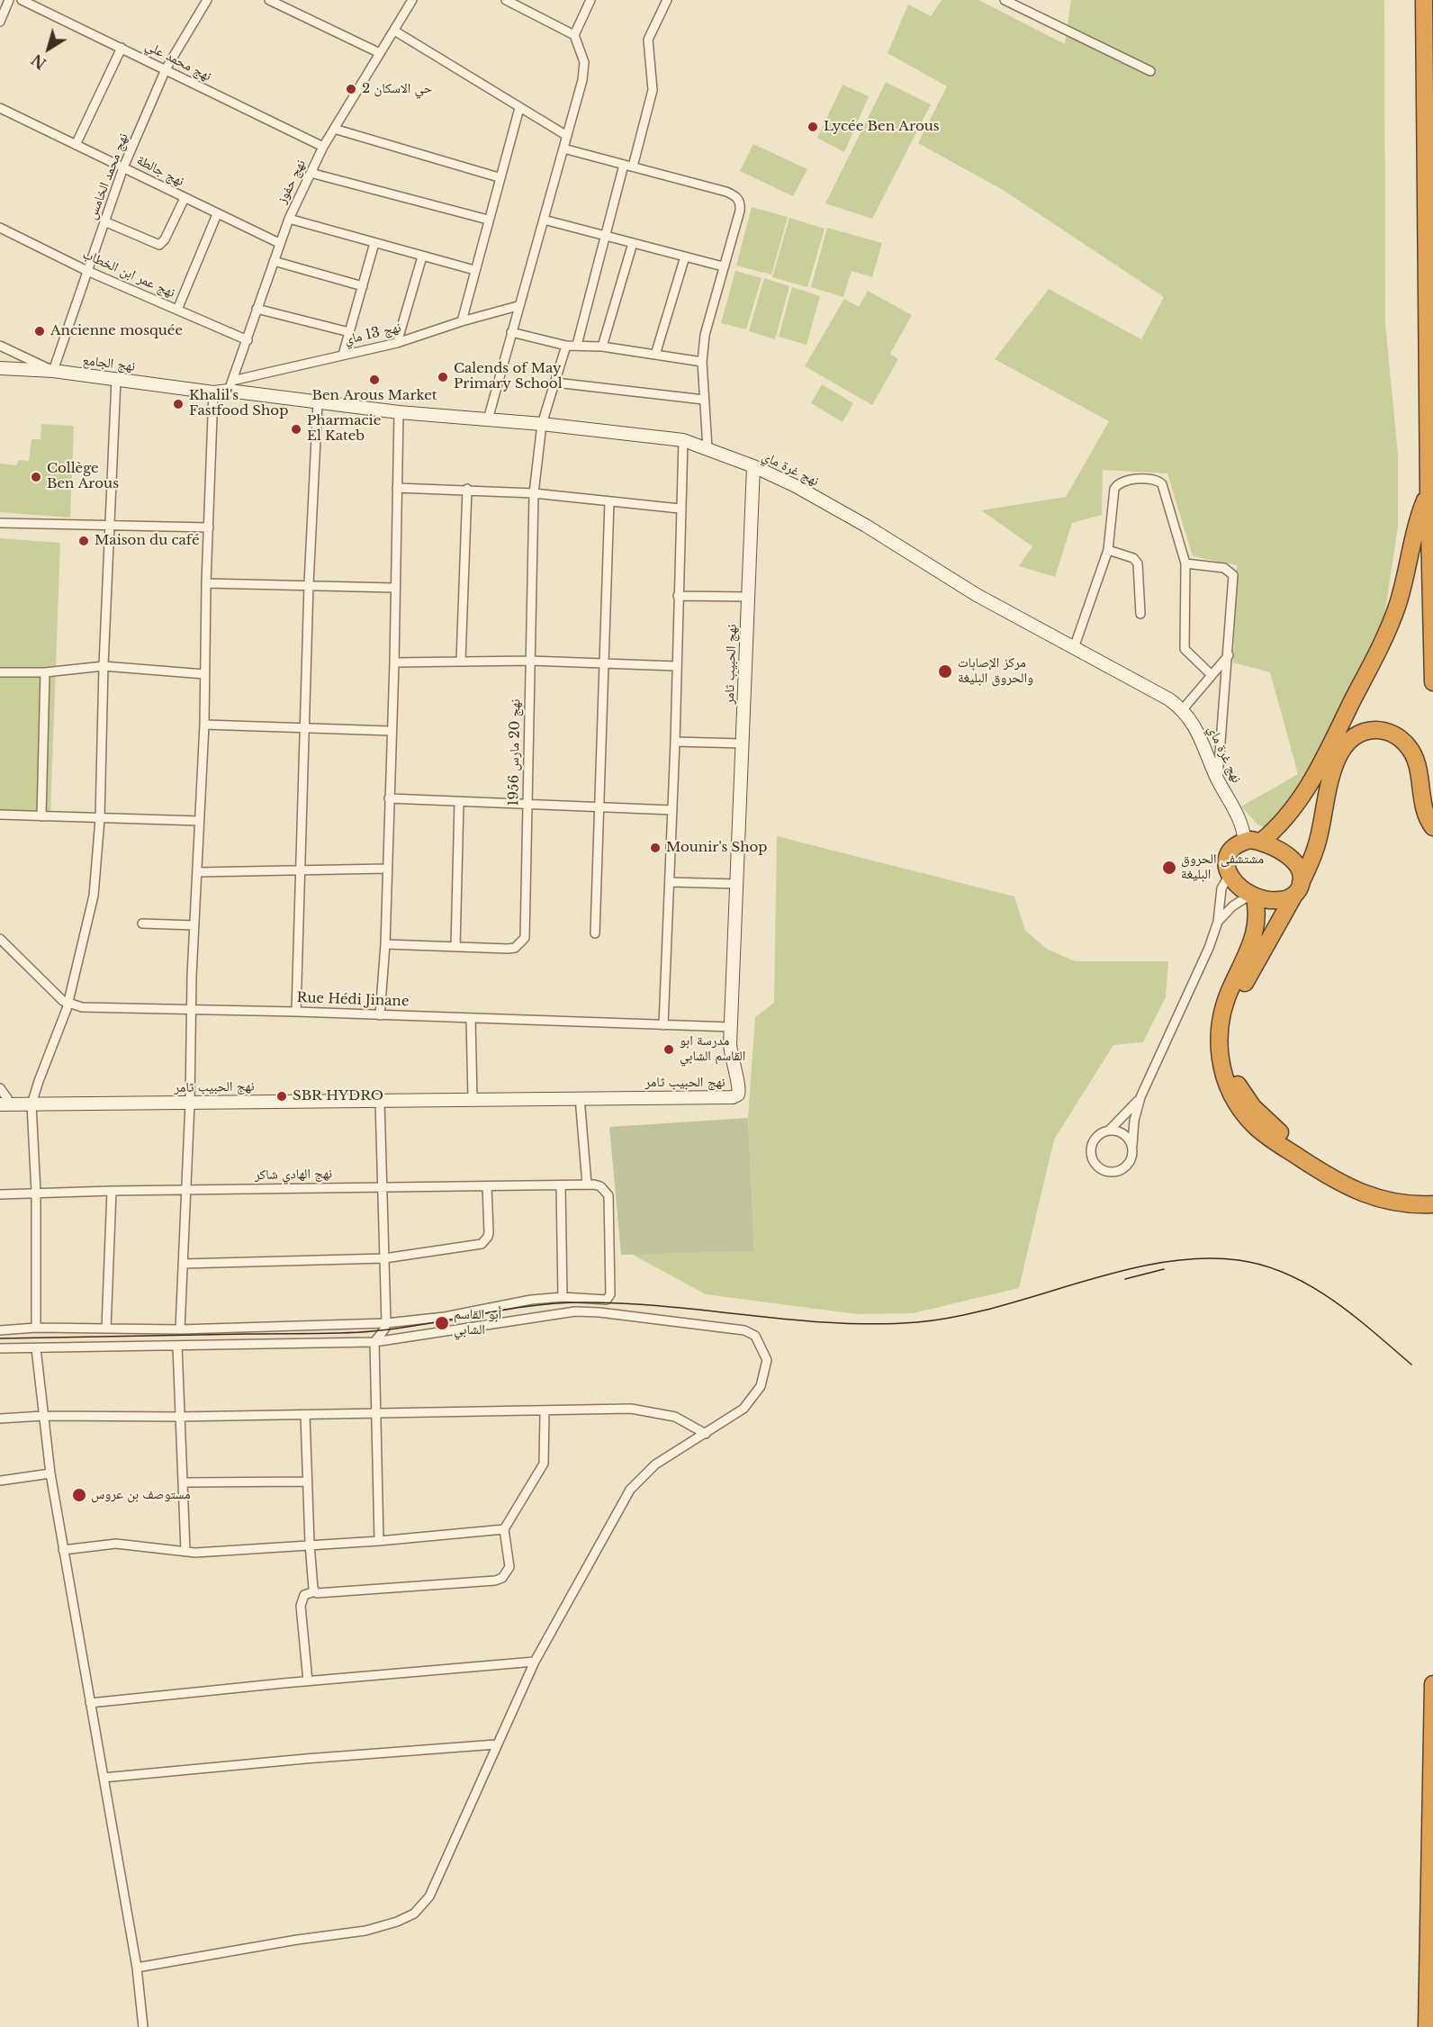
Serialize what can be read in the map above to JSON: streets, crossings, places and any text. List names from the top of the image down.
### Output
{
  "streets": {
    "street": [
      "نهج محمد علي",
      "نهج جالطة",
      "نهج محمد الخامس",
      "نهج حفوز",
      "نهج عمر ابن الخطاب",
      "نهج 13 ماي",
      "نهج الجامع",
      "نهج غرة ماي",
      "نهج الحبيب ثامر",
      "نهج 20 مارس 1956",
      "Rue Hédi Jinane",
      "نهج الهادي شاكر"
    ]
  },
  "crossings": [
    ["نهج محمد علي", "نهج محمد الخامس"],
    ["نهج محمد علي", "نهج حفوز"],
    ["نهج جالطة", "نهج محمد الخامس"],
    ["نهج جالطة", "نهج حفوز"],
    ["نهج محمد الخامس", "نهج عمر ابن الخطاب"],
    ["نهج محمد الخامس", "نهج الجامع"],
    ["نهج حفوز", "نهج عمر ابن الخطاب"],
    ["نهج حفوز", "نهج 13 ماي"],
    ["نهج حفوز", "نهج غرة ماي"],
    ["نهج 13 ماي", "نهج غرة ماي"],
    ["نهج الجامع", "نهج غرة ماي"],
    ["نهج غرة ماي", "نهج الحبيب ثامر"],
    ["نهج غرة ماي", "نهج 20 مارس 1956"],
    ["نهج الحبيب ثامر", "Rue Hédi Jinane"]
  ],
  "places": [
    "حي الاسكان 2",
    "Lycée Ben Arous",
    "Ancienne mosquée",
    "Calends of May Primary School",
    "Ben Arous Market",
    "Khalil's Fastfood Shop",
    "Pharmacie El Kateb",
    "Collège Ben Arous",
    "Maison du café",
    "مركز الإصابات والحروق البليغة",
    "Mounir's Shop",
    "مشتشفى الحروق البليغة",
    "مدرسة ابو القاسم الشابي",
    "SBR HYDRO",
    "أبو القاسم الشابي",
    "مستوصف بن عروس"
  ],
  "north": "bottom left"
}
